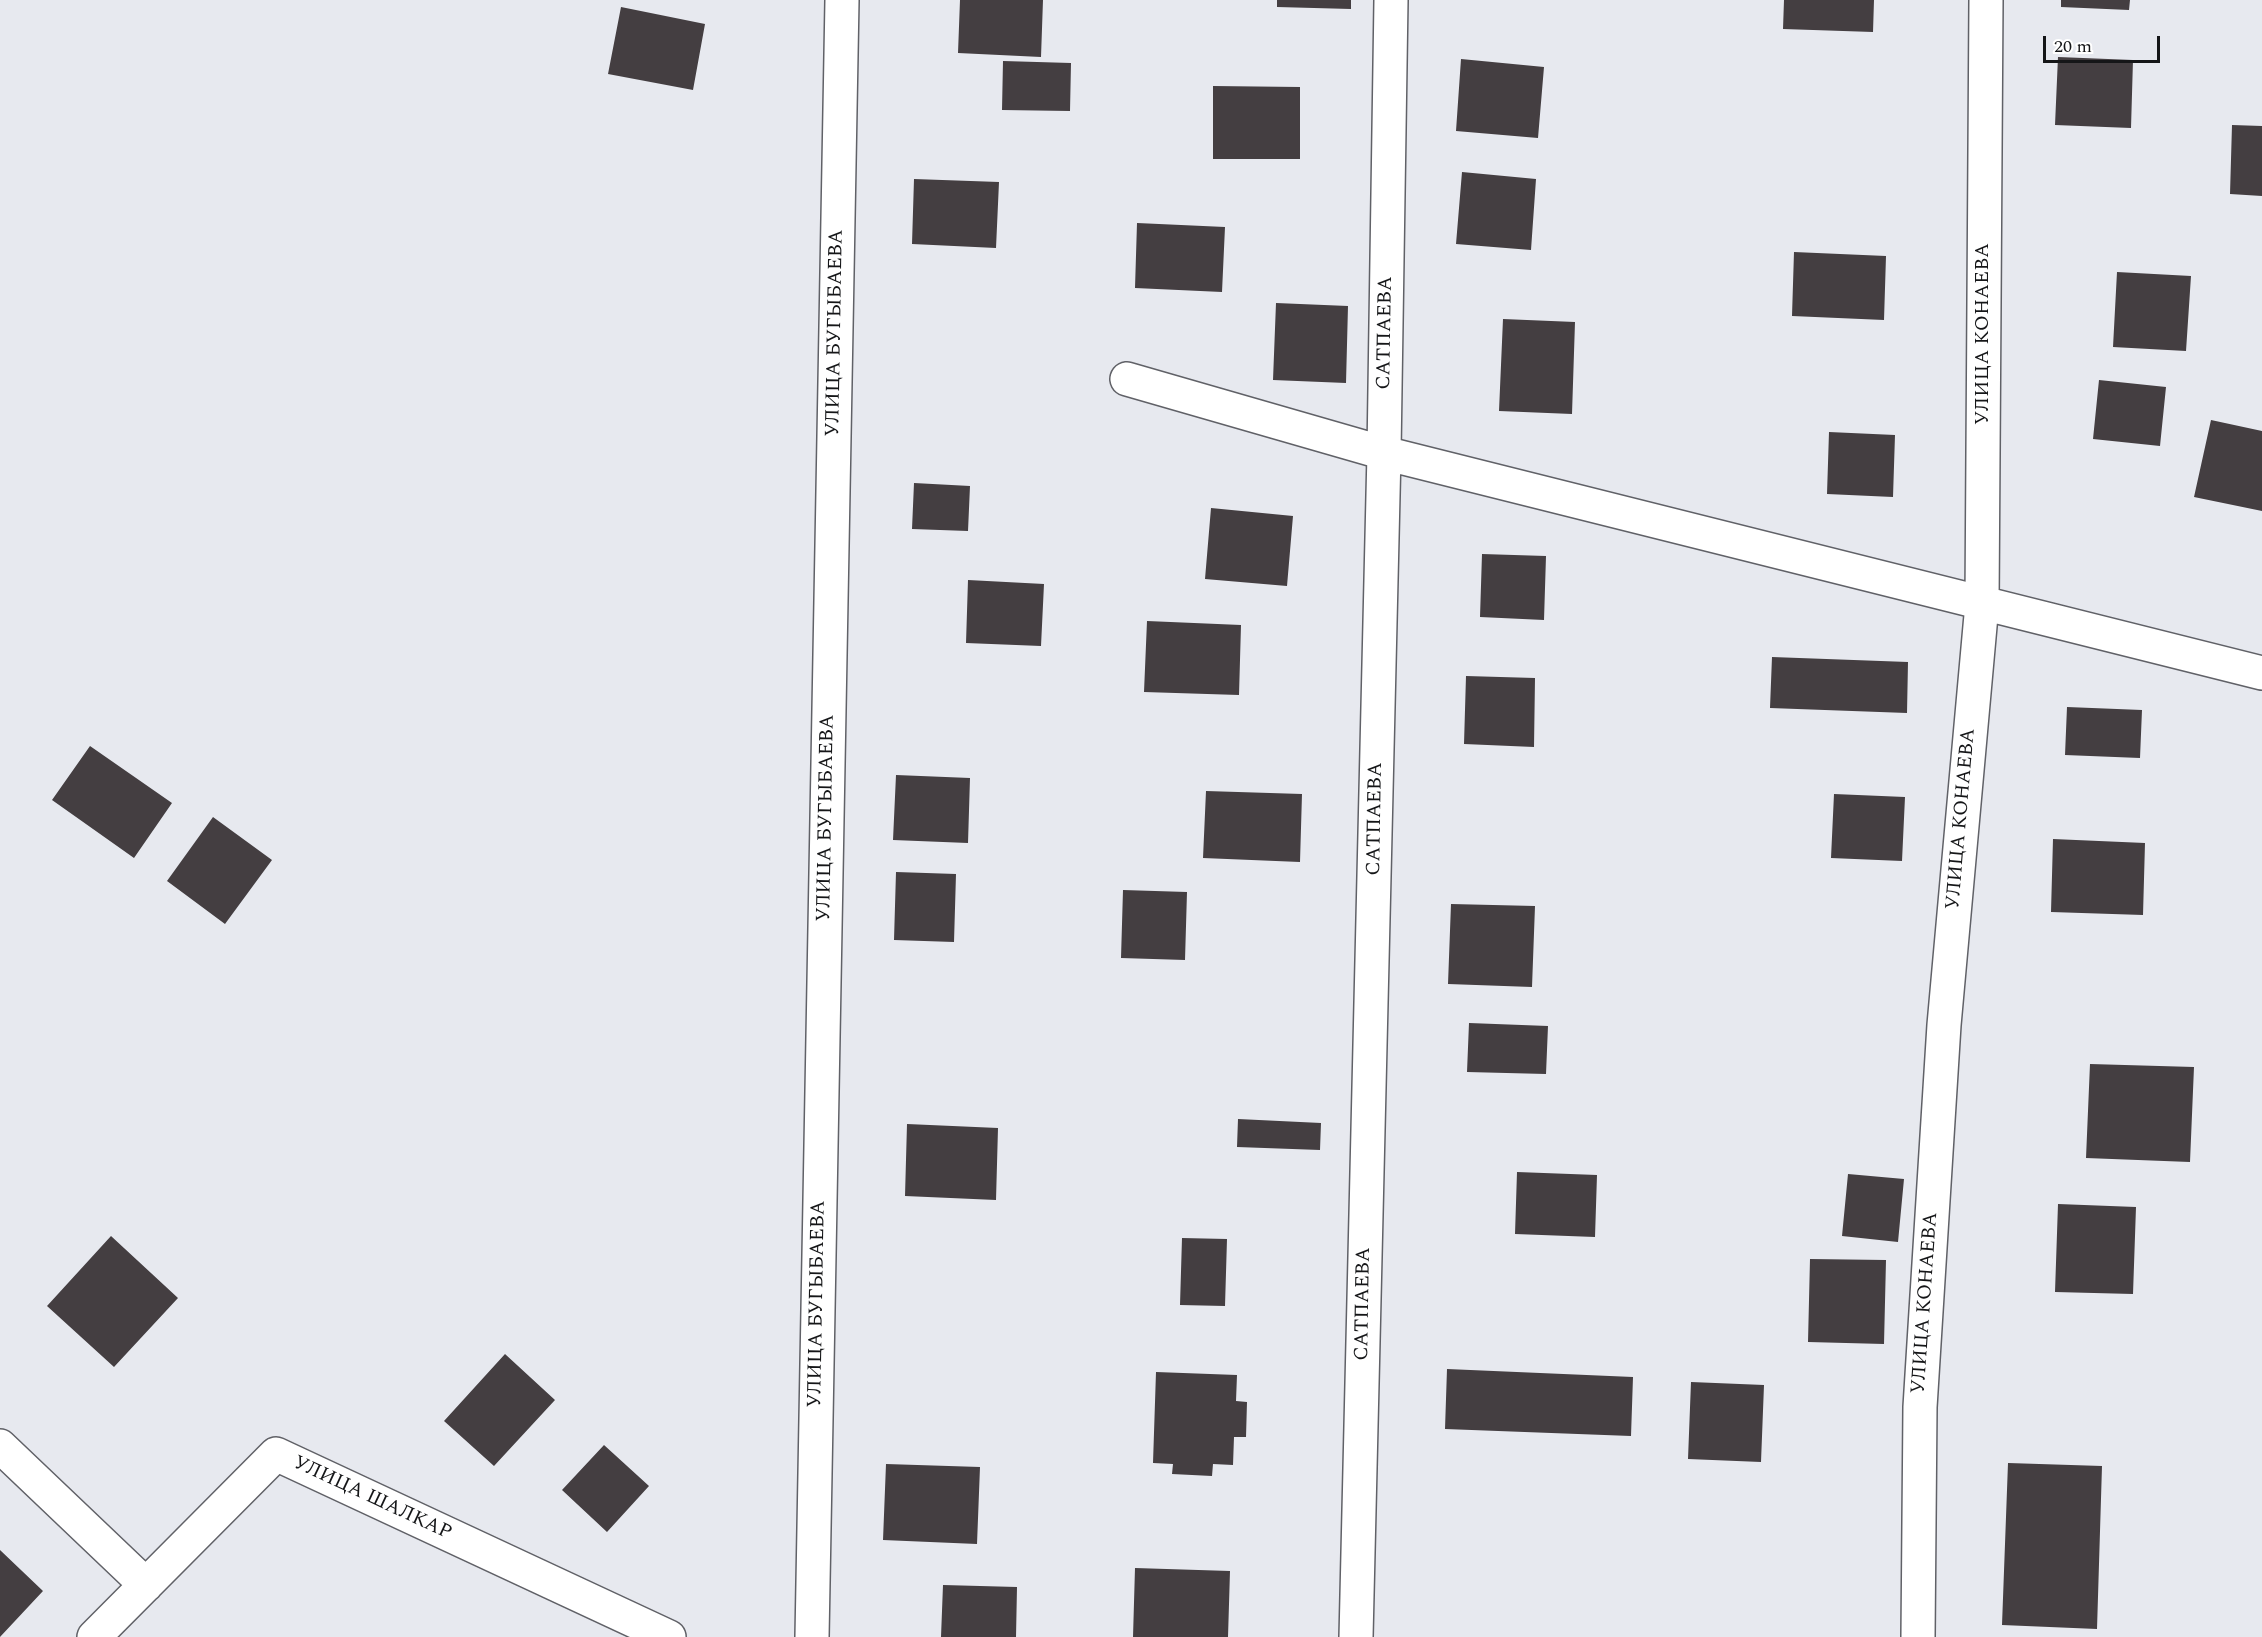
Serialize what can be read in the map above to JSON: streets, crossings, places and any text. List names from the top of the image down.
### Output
{
  "streets": {
    "street": [
      "УЛИЦА БУГЫБАЕВА",
      "САТПАЕВА",
      "УЛИЦА КОНАЕВА",
      "УЛИЦА ШАЛКАР"
    ]
  },
  "scale_bar": "20 m"
}
